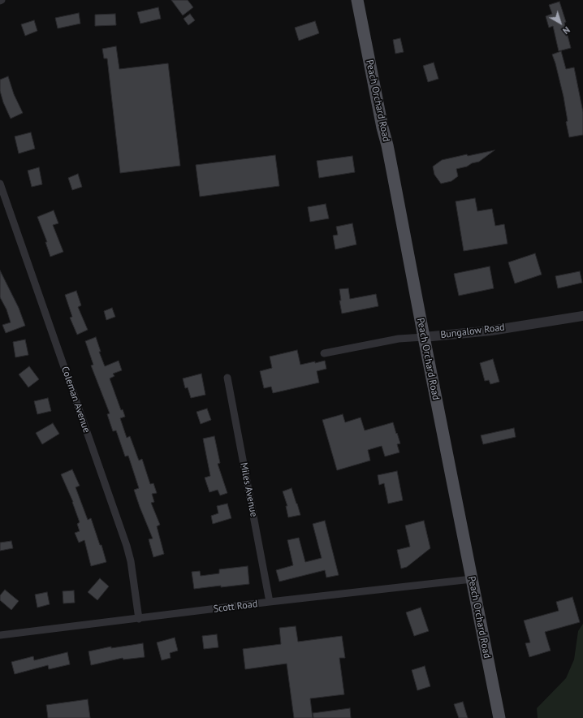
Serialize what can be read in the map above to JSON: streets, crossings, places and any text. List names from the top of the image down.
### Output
{
  "streets": {
    "main road": ["Peach Orchard Road"],
    "street": [
      "Bungalow Road",
      "Coleman Avenue",
      "Miles Avenue",
      "Scott Road"
    ]
  },
  "crossings": [
    ["Peach Orchard Road", "Bungalow Road"],
    ["Peach Orchard Road", "Scott Road"],
    ["Coleman Avenue", "Scott Road"],
    ["Miles Avenue", "Scott Road"]
  ],
  "north": "bottom right"
}
